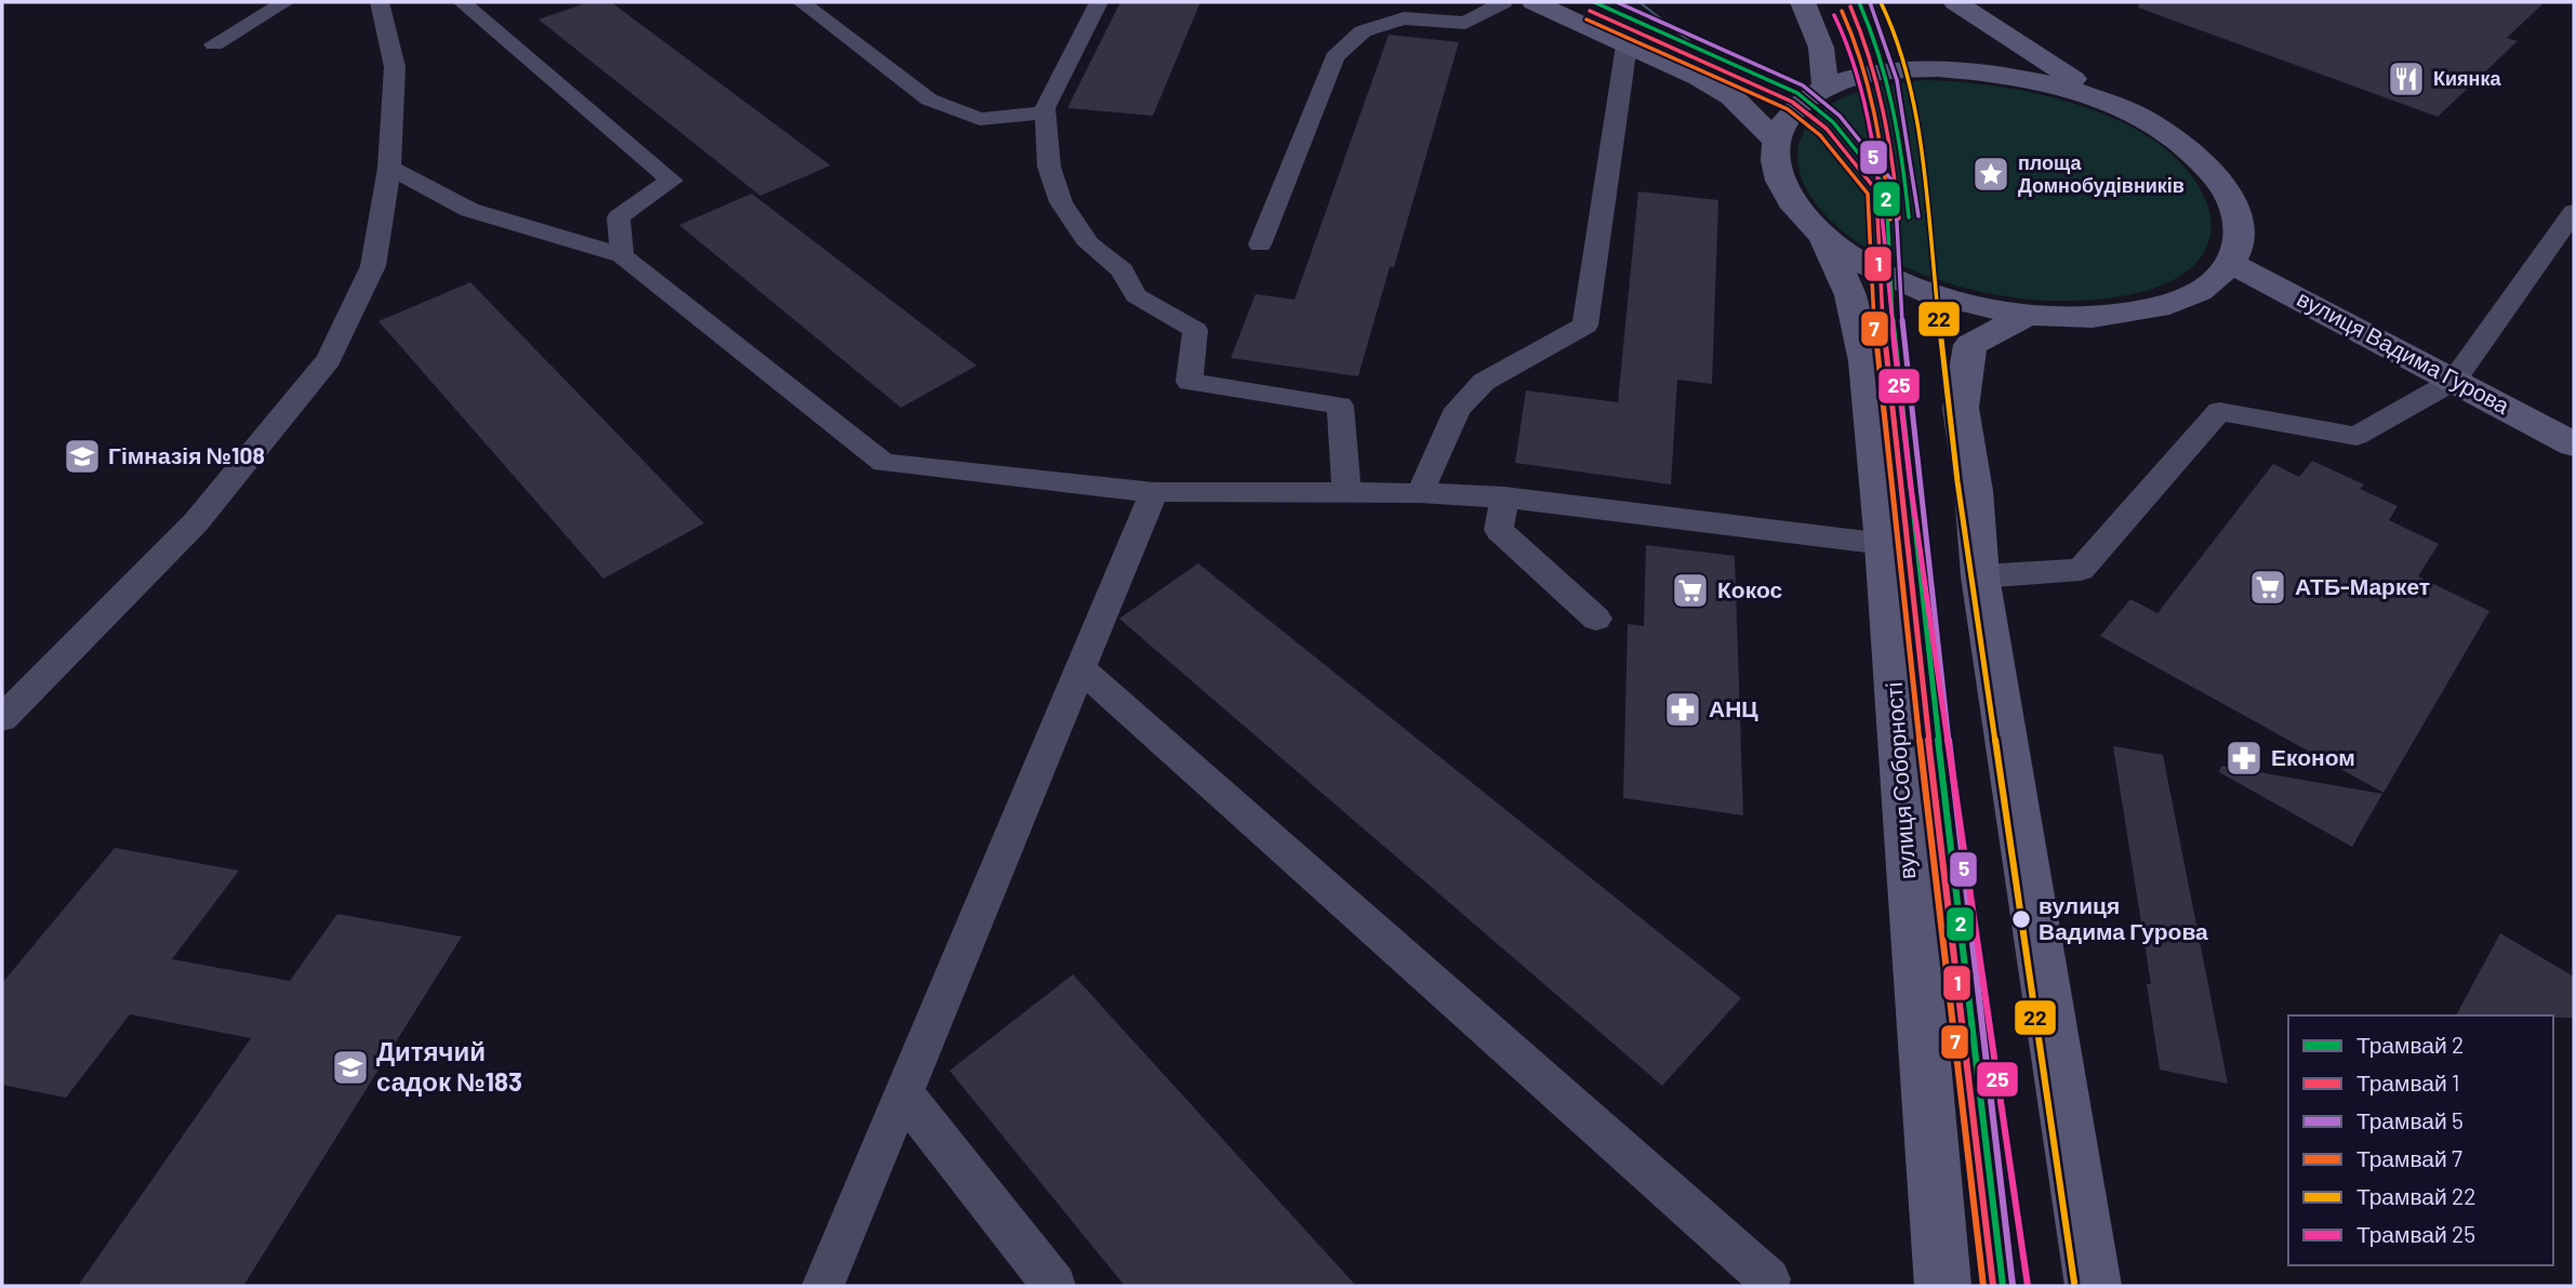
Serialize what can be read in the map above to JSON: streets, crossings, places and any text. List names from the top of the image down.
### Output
{
  "streets": {
    "main road": ["вулиця Вадима Гурова", "вулиця Соборності"]
  },
  "places": {
    "restaurant": ["Киянка"],
    "place": ["площа Домнобудівників"],
    "school or university": ["Гімназія №108", "Дитячий садок №183"],
    "supermarket": ["АТБ-Маркет", "Кокос"],
    "pharmacy": ["АНЦ", "Економ"],
    "other": ["вулиця Вадима Гурова"]
  },
  "lines": [
    "tram line 2",
    "tram line 5",
    "tram line 22",
    "tram line 1",
    "tram line 7",
    "tram line 25"
  ],
  "legend": [
    "Трамвай 2",
    "Трамвай 1",
    "Трамвай 5",
    "Трамвай 7",
    "Трамвай 22",
    "Трамвай 25"
  ]
}
